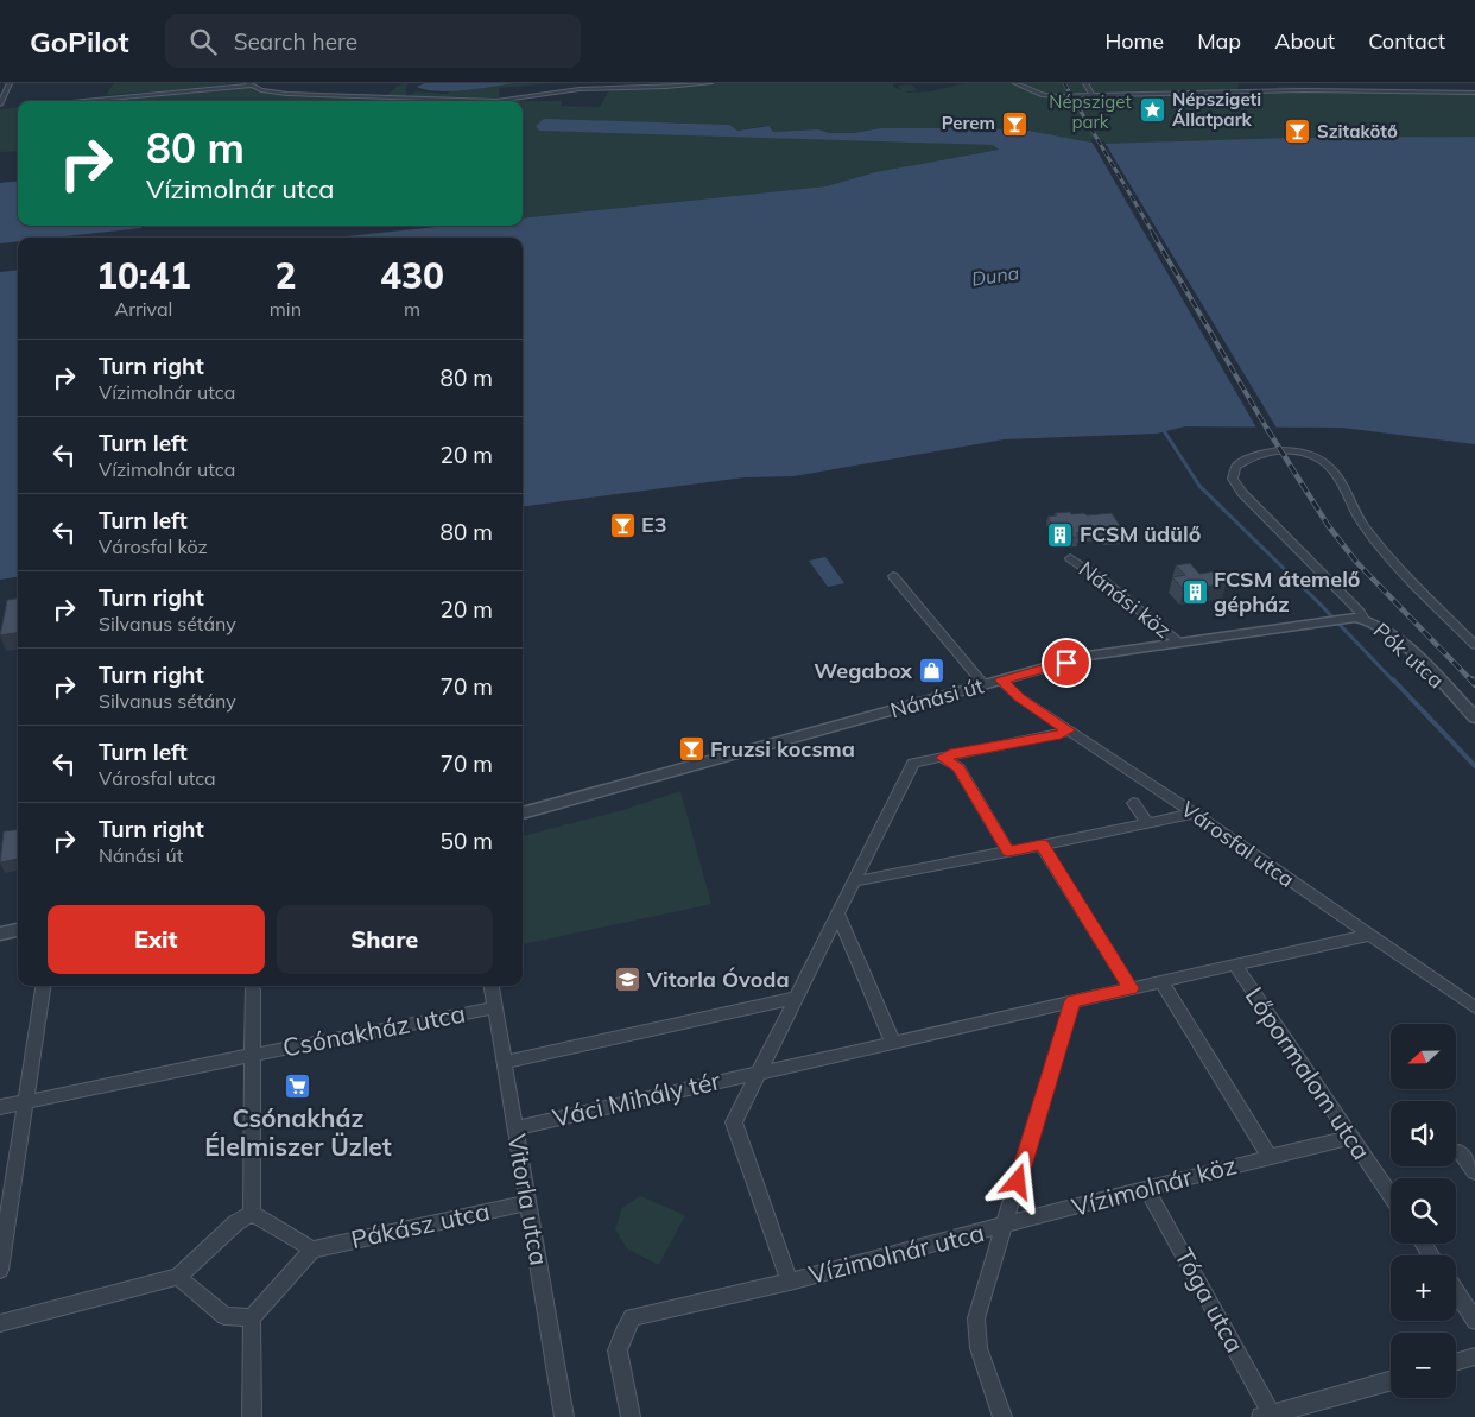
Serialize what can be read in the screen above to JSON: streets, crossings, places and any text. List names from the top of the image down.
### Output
{
  "streets": {
    "street": [
      "Nánási köz",
      "Pók utca",
      "Nánási út",
      "Városfal utca",
      "Csónakház utca",
      "Lőpormalom utca",
      "Váci Mihály tér",
      "Vízimolnár köz",
      "Vitorla utca",
      "Pákász utca",
      "Vízimolnár utca",
      "Tóga utca"
    ]
  },
  "crossings": [
    ["Nánási köz", "Nánási út"],
    ["Pók utca", "Nánási út"],
    ["Nánási út", "Városfal utca"],
    ["Csónakház utca", "Vitorla utca"],
    ["Lőpormalom utca", "Vízimolnár köz"],
    ["Váci Mihály tér", "Vitorla utca"],
    ["Vízimolnár köz", "Vízimolnár utca"],
    ["Vízimolnár köz", "Tóga utca"],
    ["Vitorla utca", "Pákász utca"]
  ],
  "water": ["Duna"],
  "parks": ["Népsziget park"],
  "places": {
    "place": ["Népszigeti Állatpark"],
    "bar": [
      "Perem",
      "Szitakötő",
      "E3",
      "Fruzsi kocsma"
    ],
    "building": ["FCSM üdülő", "FCSM átemelő gépház"],
    "shop": ["Wegabox"],
    "school or university": ["Vitorla Óvoda"],
    "supermarket": ["Csónakház Élelmiszer Üzlet"]
  },
  "north": "left",
  "page": {
    "header": "GoPilot",
    "search": "Search here",
    "nav": [
      "Home",
      "Map",
      "About",
      "Contact"
    ],
    "turn": ["80 m", "Vízimolnár utca"],
    "eta": [
      "10:41",
      "Arrival",
      "2",
      "min",
      "430",
      "m"
    ],
    "list": [
      {
        "name": "Turn right",
        "note": "Vízimolnár utca",
        "value": "80 m"
      },
      {
        "name": "Turn left",
        "note": "Vízimolnár utca",
        "value": "20 m"
      },
      {
        "name": "Turn left",
        "note": "Városfal köz",
        "value": "80 m"
      },
      {
        "name": "Turn right",
        "note": "Silvanus sétány",
        "value": "20 m"
      },
      {
        "name": "Turn right",
        "note": "Silvanus sétány",
        "value": "70 m"
      },
      {
        "name": "Turn left",
        "note": "Városfal utca",
        "value": "70 m"
      },
      {
        "name": "Turn right",
        "note": "Nánási út",
        "value": "50 m"
      }
    ],
    "buttons": ["Exit", "Share"],
    "map_buttons": ["+", "−"]
  }
}
